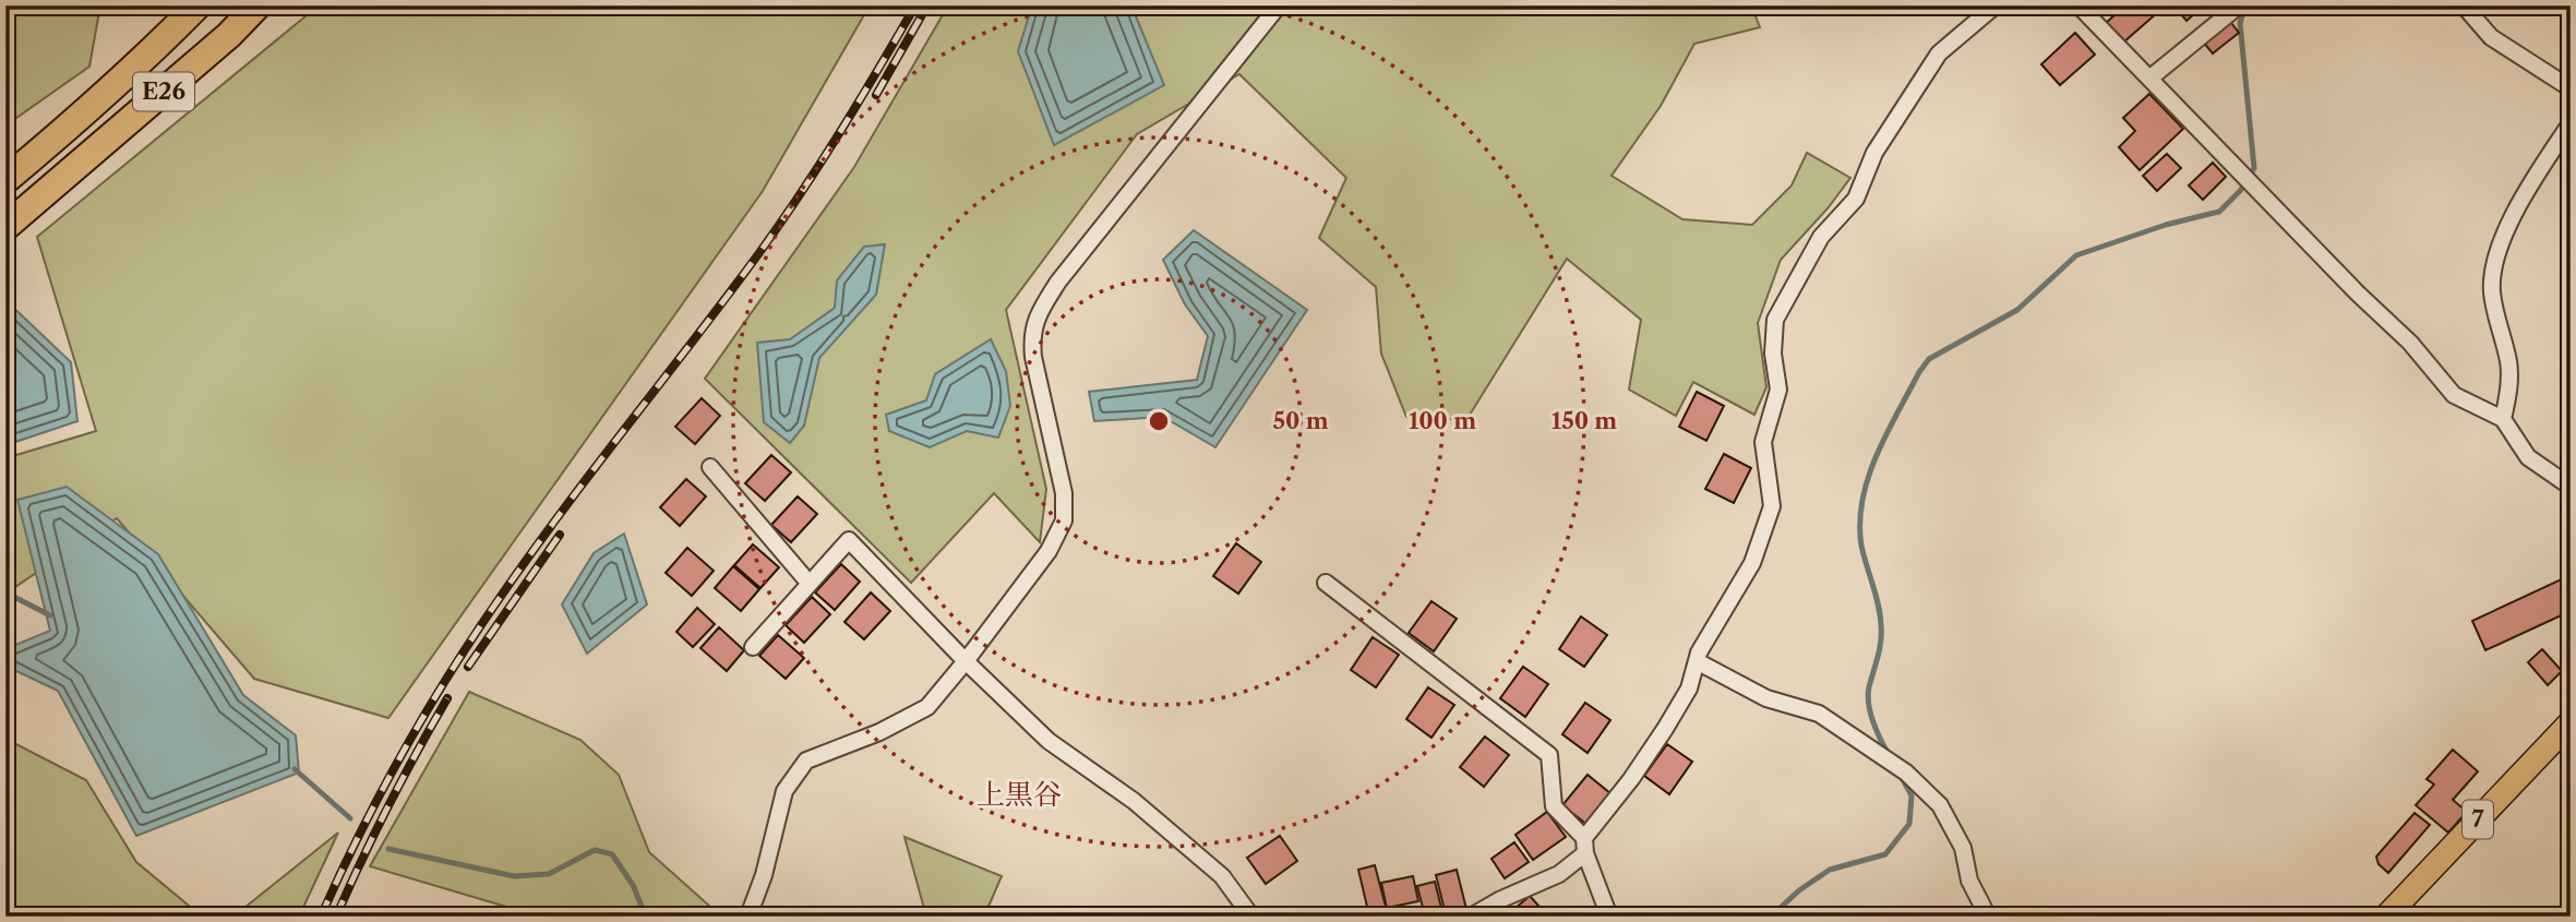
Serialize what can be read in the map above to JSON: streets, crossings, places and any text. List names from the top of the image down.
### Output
{
  "streets": {
    "highway": ["E26"],
    "main road": ["7"]
  },
  "districts": ["上黒谷"],
  "rings": ["50 m", "100 m", "150 m"]
}
